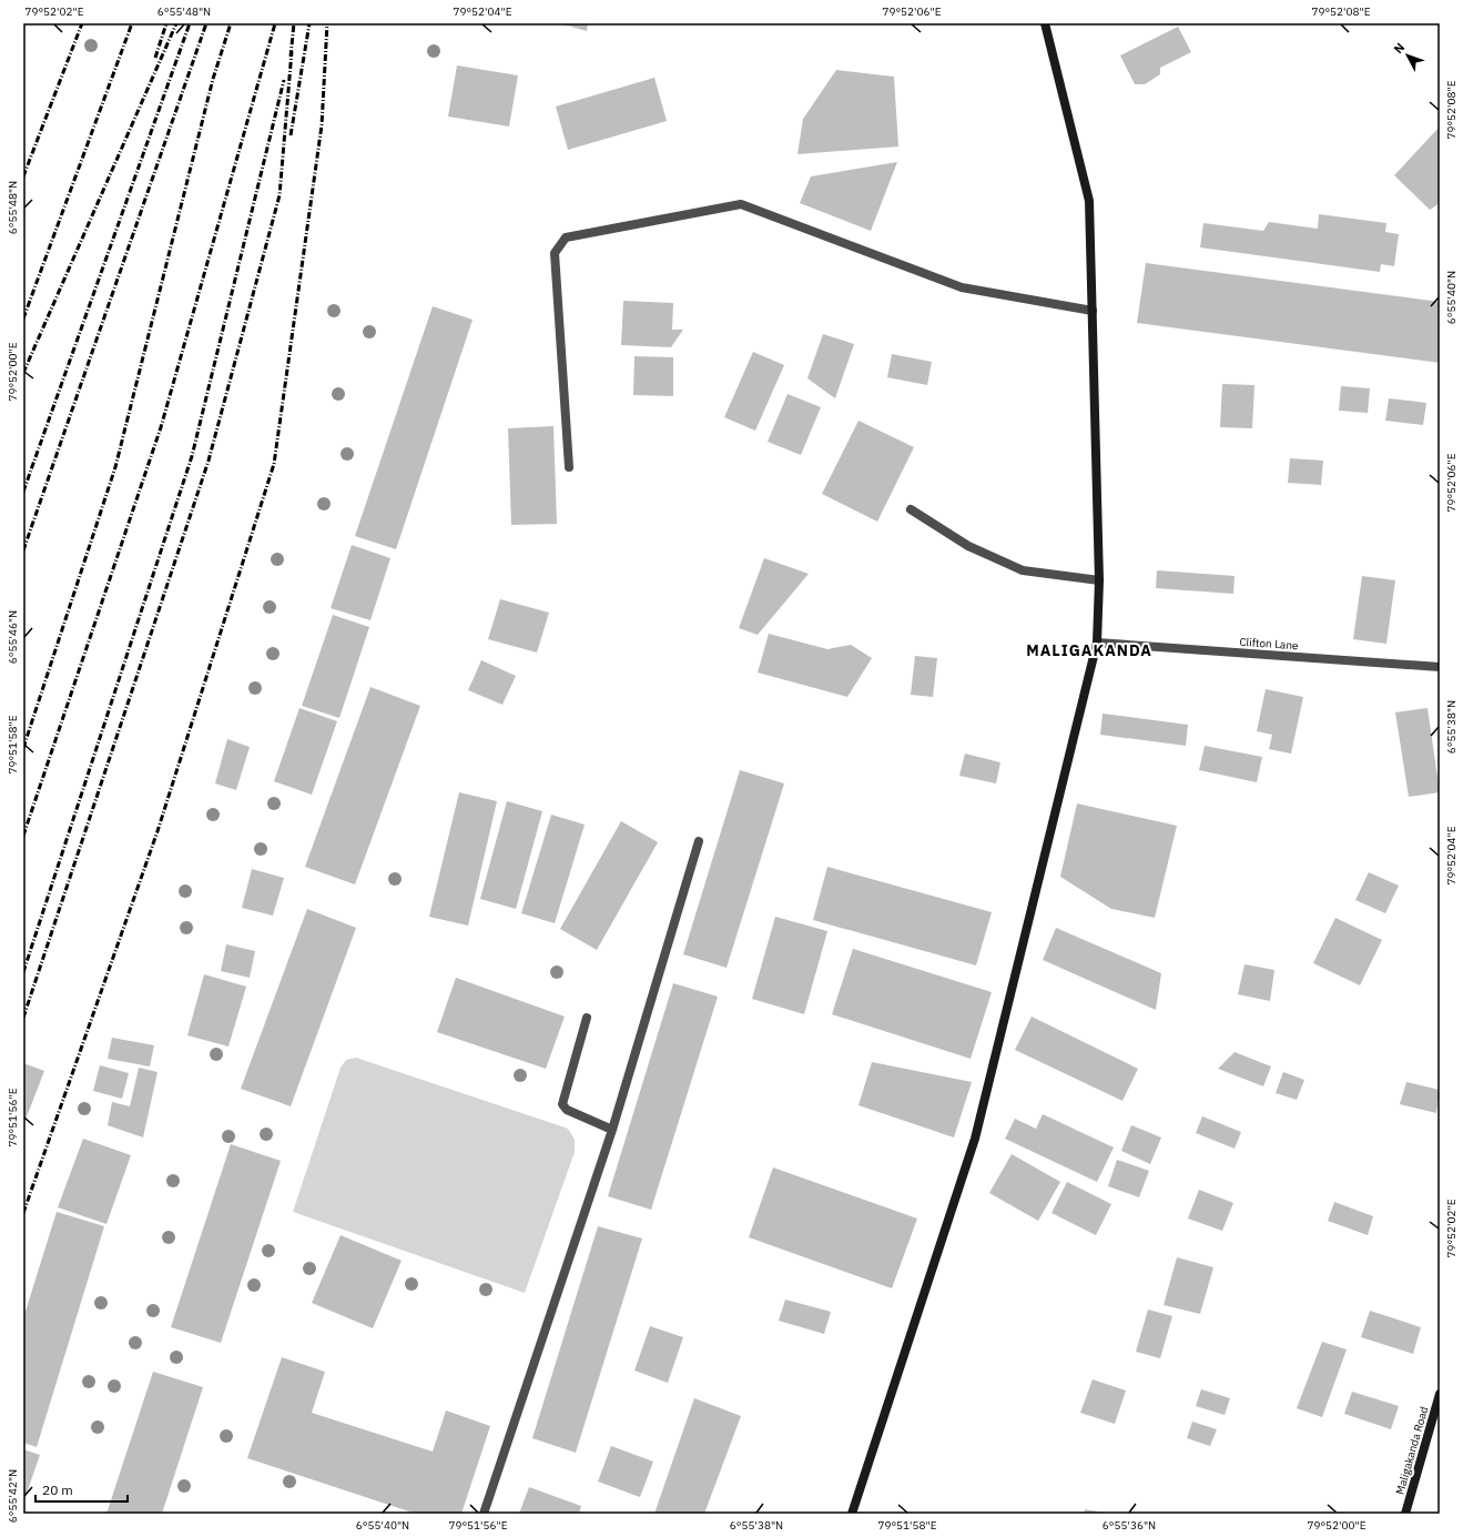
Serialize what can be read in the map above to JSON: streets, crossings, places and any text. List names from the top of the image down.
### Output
{
  "streets": {
    "main road": ["Maligakanda Road"],
    "street": ["Clifton Lane"]
  },
  "districts": ["MALIGAKANDA"],
  "scale_bar": "20 m",
  "north": "top left",
  "coordinates": [
    "79°52'02\"E",
    "6°55'48\"N",
    "79°52'04\"E",
    "79°52'06\"E",
    "79°52'08\"E",
    "6°55'40\"N",
    "79°52'00\"E",
    "6°55'46\"N",
    "6°55'38\"N",
    "79°51'58\"E",
    "79°51'56\"E",
    "6°55'42\"N",
    "6°55'36\"N"
  ]
}
